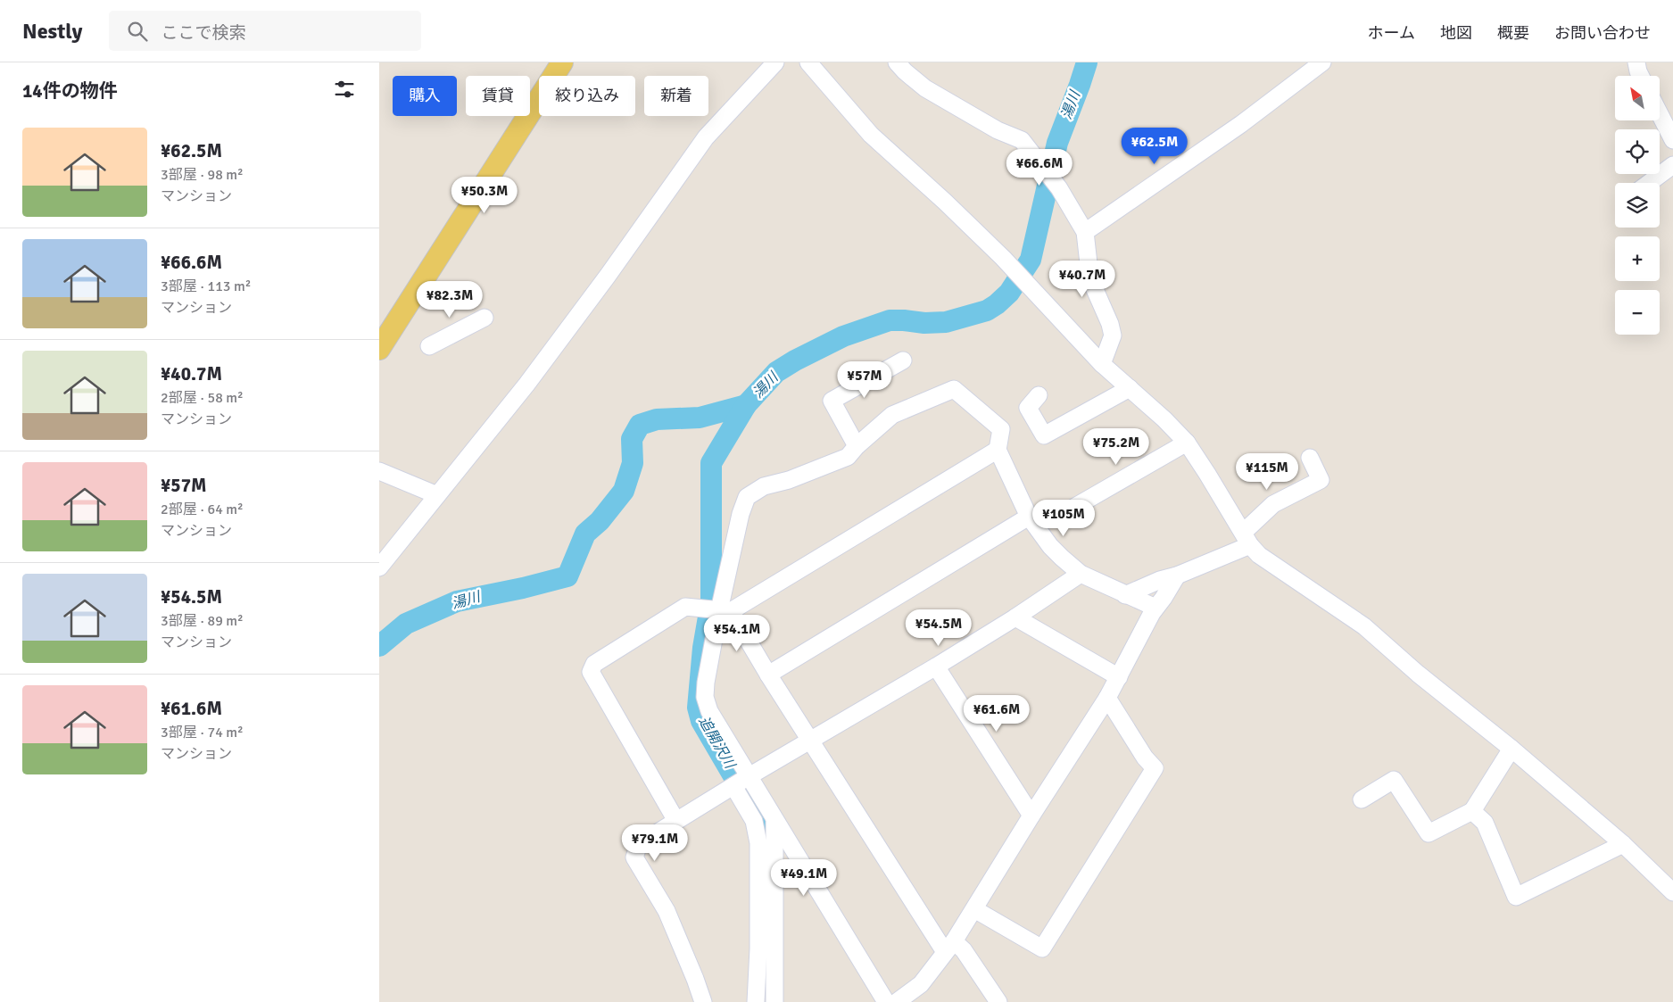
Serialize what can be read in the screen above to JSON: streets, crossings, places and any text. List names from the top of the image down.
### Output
{
  "water": ["湯川", "追開沢川"],
  "north": "top left",
  "page": {
    "header": "Nestly",
    "search": "ここで検索",
    "nav": [
      "ホーム",
      "地図",
      "概要",
      "お問い合わせ"
    ],
    "heading": "14件の物件",
    "map_buttons": ["+", "−"],
    "chip": [
      "購入",
      "賃貸",
      "絞り込み",
      "新着"
    ],
    "list": [
      {
        "name": "¥62.5M",
        "note": "3部屋 · 98 m² · マンション"
      },
      {
        "name": "¥66.6M",
        "note": "3部屋 · 113 m² · マンション"
      },
      {
        "name": "¥40.7M",
        "note": "2部屋 · 58 m² · マンション"
      },
      {
        "name": "¥57M",
        "note": "2部屋 · 64 m² · マンション"
      },
      {
        "name": "¥54.5M",
        "note": "3部屋 · 89 m² · マンション"
      },
      {
        "name": "¥61.6M",
        "note": "3部屋 · 74 m² · マンション"
      }
    ],
    "price": [
      "¥62.5M",
      "¥66.6M",
      "¥50.3M",
      "¥40.7M",
      "¥82.3M",
      "¥57M",
      "¥75.2M",
      "¥115M",
      "¥105M",
      "¥54.5M",
      "¥54.1M",
      "¥61.6M",
      "¥79.1M",
      "¥49.1M"
    ]
  }
}
